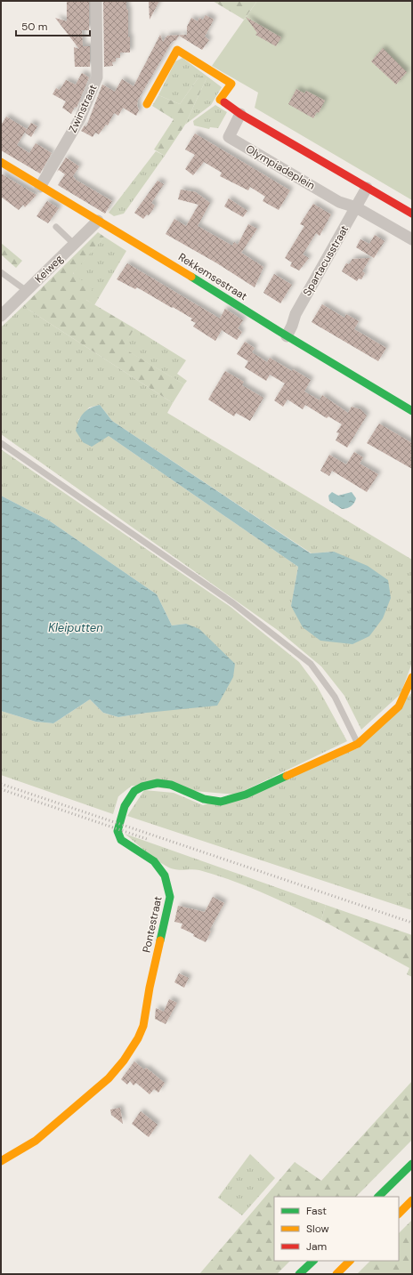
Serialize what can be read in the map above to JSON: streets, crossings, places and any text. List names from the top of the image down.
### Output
{
  "streets": {
    "main road": ["Rekkemsestraat", "Pontestraat"],
    "street": [
      "Zwinstraat",
      "Olympiadeplein",
      "Spartacusstraat",
      "Keiweg"
    ]
  },
  "crossings": [
    ["Zwinstraat", "Rekkemsestraat"],
    ["Olympiadeplein", "Spartacusstraat"],
    ["Spartacusstraat", "Rekkemsestraat"],
    ["Keiweg", "Rekkemsestraat"]
  ],
  "water": ["Kleiputten"],
  "legend": ["Fast", "Slow", "Jam"],
  "scale_bar": "50 m"
}
